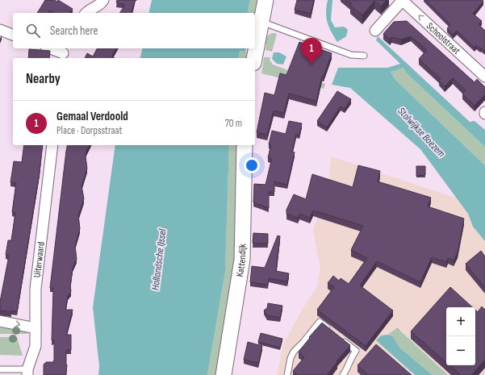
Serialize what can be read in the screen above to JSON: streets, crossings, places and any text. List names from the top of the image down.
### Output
{
  "streets": {
    "street": ["Schoolstraat", "Uiterwaard", "Kattendijk"]
  },
  "one_way": ["Schoolstraat"],
  "water": ["Stolwijkse Boezem", "Hollandsche IJssel"],
  "page": {
    "search": "Search here",
    "pins": "1",
    "heading": "Nearby",
    "list": [
      {
        "mark": "1",
        "name": "Gemaal Verdoold",
        "note": "Place · Dorpsstraat",
        "value": "70 m"
      }
    ],
    "map_buttons": ["+", "−"]
  }
}
